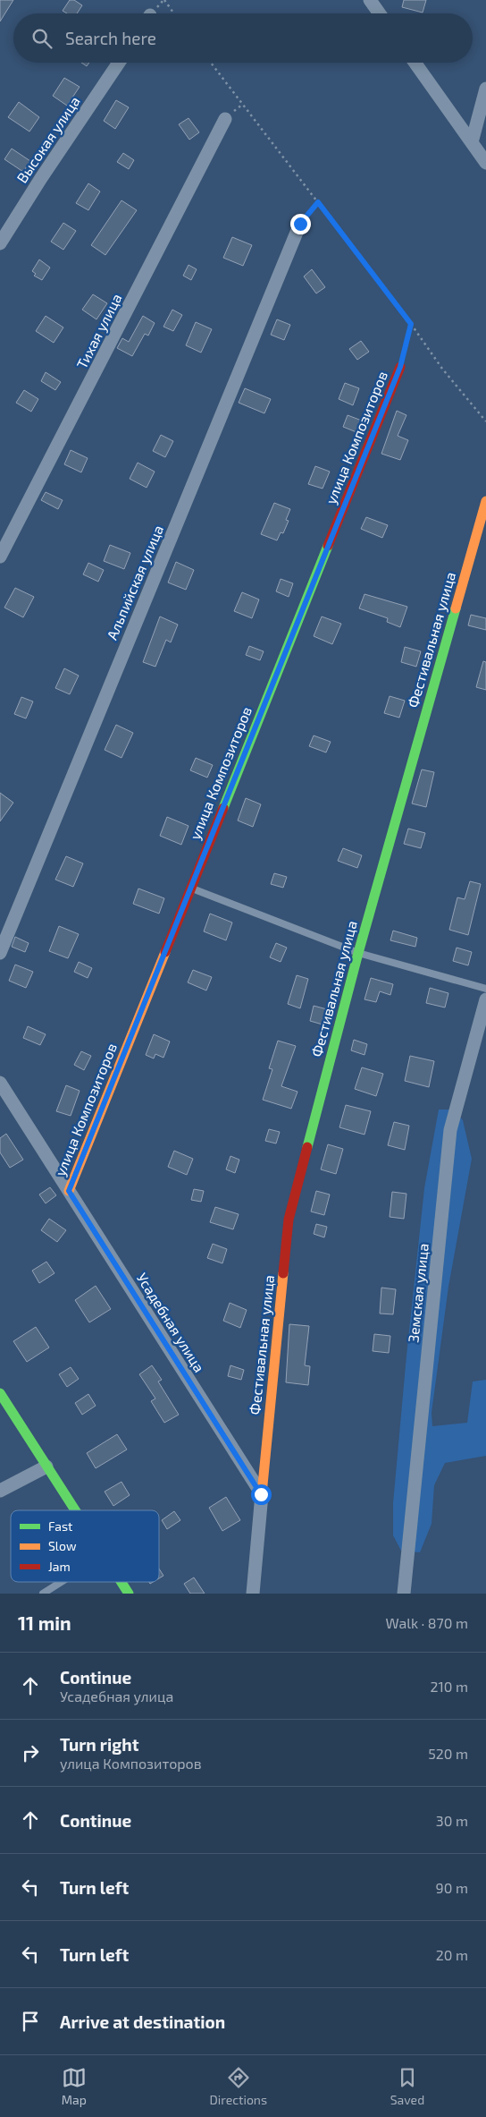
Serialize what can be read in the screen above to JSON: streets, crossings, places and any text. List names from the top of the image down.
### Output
{
  "streets": {
    "street": [
      "Высокая улица",
      "Тихая улица",
      "улица Композиторов",
      "Альпийская улица",
      "Фестивальная улица",
      "Земская улица",
      "Усадебная улица"
    ]
  },
  "crossings": [
    ["улица Композиторов", "Усадебная улица"],
    ["Фестивальная улица", "Усадебная улица"]
  ],
  "legend": ["Fast", "Slow", "Jam"],
  "page": {
    "search": "Search here",
    "heading": ["11 min", "Walk · 870 m"],
    "list": [
      ["Continue", "Усадебная улица", "210 m"],
      ["Turn right", "улица Композиторов", "520 m"],
      ["Continue", "30 m"],
      ["Turn left", "90 m"],
      ["Turn left", "20 m"],
      "Arrive at destination"
    ],
    "nav": ["Map", "Directions", "Saved"]
  }
}
